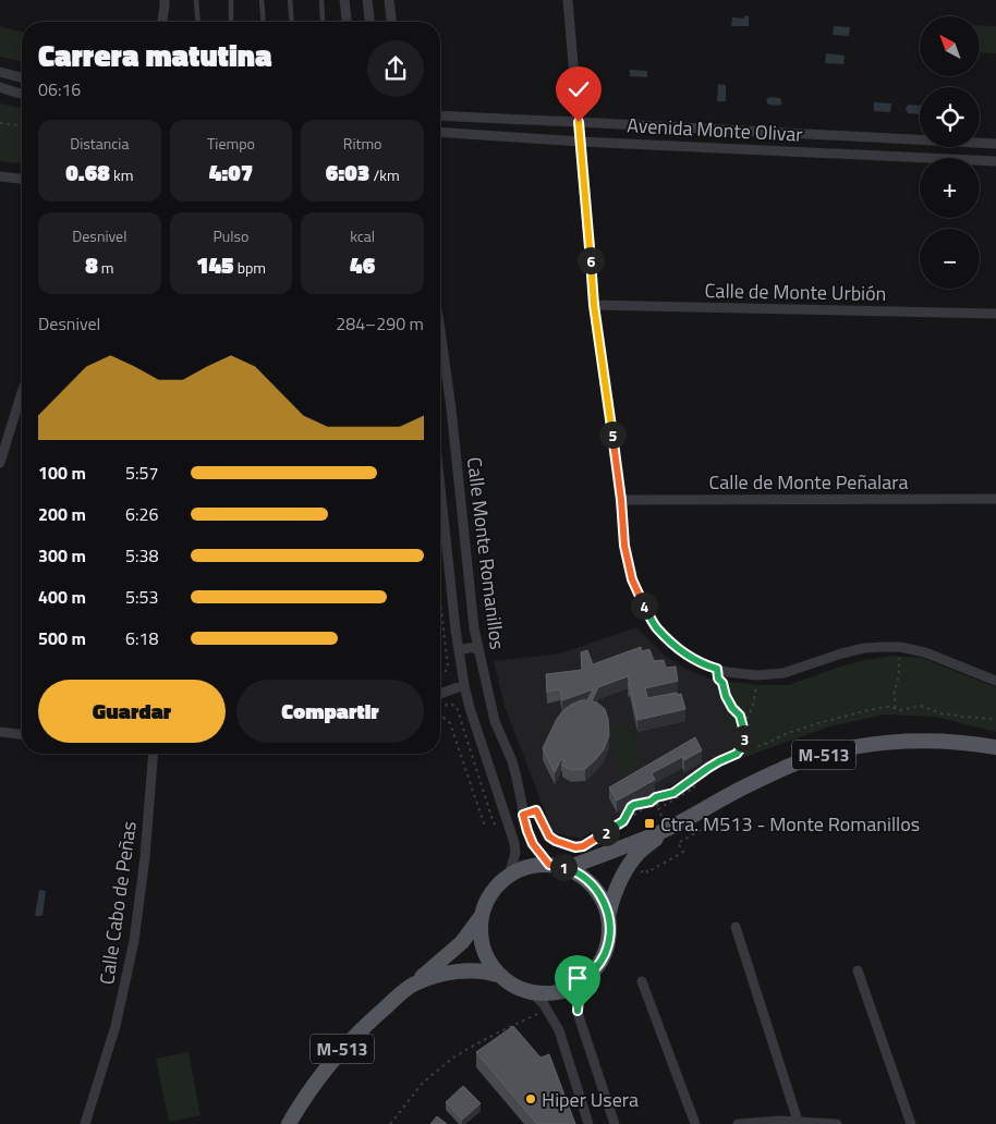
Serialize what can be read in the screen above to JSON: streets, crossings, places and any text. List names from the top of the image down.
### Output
{
  "streets": {
    "main road": ["M-513"],
    "street": [
      "Avenida Monte Olivar",
      "Calle de Monte Urbión",
      "Calle de Monte Peñalara",
      "Calle Monte Romanillos",
      "Calle Cabo de Peñas"
    ]
  },
  "crossings": [
    ["Calle Monte Romanillos", "M-513"]
  ],
  "places": {
    "transit": ["Ctra. M513 - Monte Romanillos"],
    "other": ["Hiper Usera"]
  },
  "north": "top left",
  "page": {
    "map_buttons": ["+", "−"],
    "heading": ["Carrera matutina", "06:16"],
    "stats": [
      ["Distancia", "0.68 km"],
      ["Tiempo", "4:07"],
      ["Ritmo", "6:03 /km"],
      ["Desnivel", "8 m"],
      ["Pulso", "145 bpm"],
      ["kcal", "46"]
    ],
    "pins": [
      "6",
      "5",
      "4",
      "3",
      "2",
      "1"
    ],
    "chart": ["Desnivel", "284–290 m"],
    "list": [
      {
        "name": "100 m",
        "note": "5:57"
      },
      {
        "name": "200 m",
        "note": "6:26"
      },
      {
        "name": "300 m",
        "note": "5:38"
      },
      {
        "name": "400 m",
        "note": "5:53"
      },
      {
        "name": "500 m",
        "note": "6:18"
      }
    ],
    "buttons": ["Guardar", "Compartir"]
  }
}
